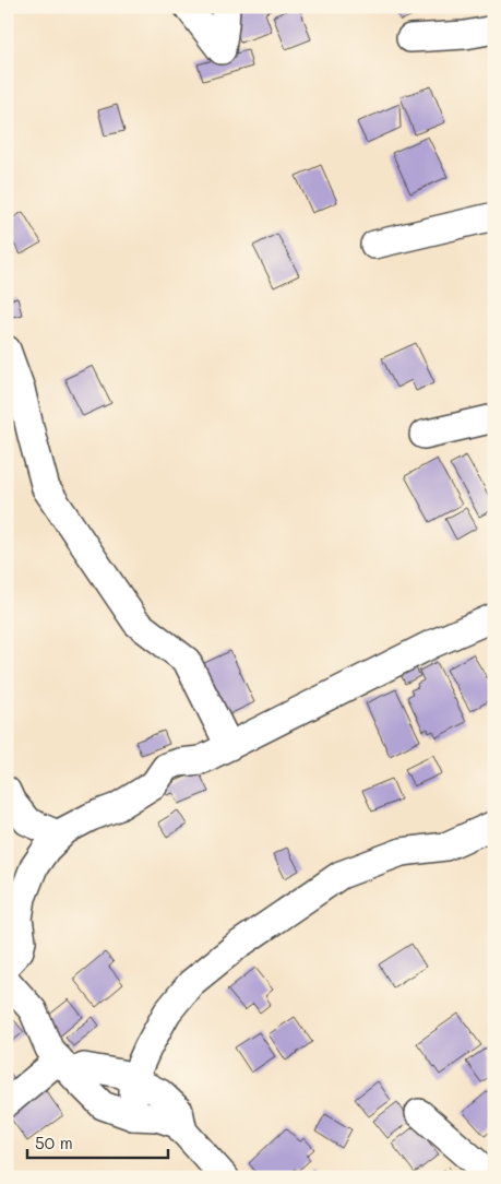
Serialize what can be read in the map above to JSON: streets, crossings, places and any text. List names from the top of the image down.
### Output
{
  "scale_bar": "50 m"
}
